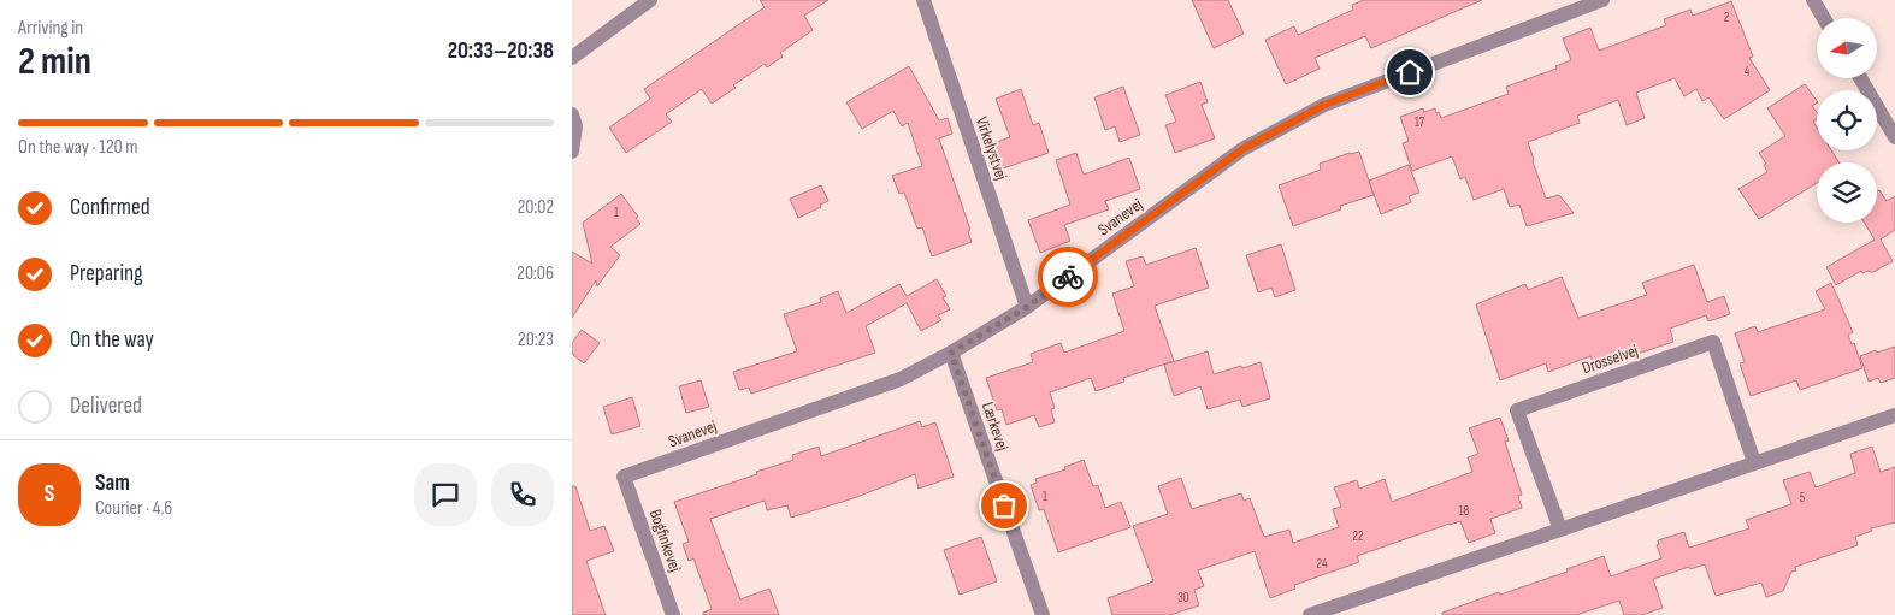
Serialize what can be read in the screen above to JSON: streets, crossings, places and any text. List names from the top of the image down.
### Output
{
  "streets": {
    "street": [
      "Virkelystvej",
      "Svanevej",
      "Drosselvej",
      "Lærkevej",
      "Bogfinkevej"
    ]
  },
  "crossings": [
    ["Virkelystvej", "Svanevej"],
    ["Svanevej", "Lærkevej"],
    ["Svanevej", "Bogfinkevej"]
  ],
  "house_numbers": [
    "2",
    "4",
    "17",
    "1",
    "1",
    "5",
    "18",
    "22",
    "24",
    "30"
  ],
  "north": "left",
  "page": {
    "heading": ["2 min", "Arriving in", "20:33–20:38"],
    "panel": ["Sam", "Courier · 4.6"],
    "bar": "On the way · 120 m",
    "list": [
      ["Confirmed", "20:02"],
      ["Preparing", "20:06"],
      ["On the way", "20:23"],
      "Delivered"
    ],
    "round": "S"
  }
}
